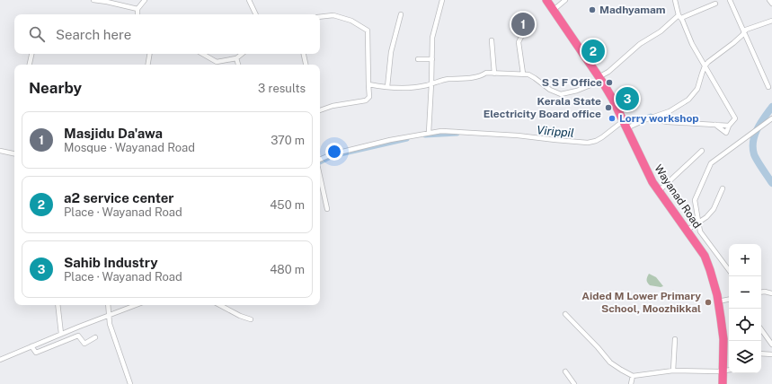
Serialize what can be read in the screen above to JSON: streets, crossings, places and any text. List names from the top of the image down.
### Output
{
  "streets": {
    "highway": ["Wayanad Road"]
  },
  "water": ["Virippil"],
  "places": [
    "Madhyamam",
    "S S F Office",
    "Kerala State Electricity Board office",
    "Lorry workshop",
    "Aided M Lower Primary School, Moozhikkal"
  ],
  "page": {
    "pins": ["1", "2", "3"],
    "search": "Search here",
    "heading": ["Nearby", "3 results"],
    "list": [
      {
        "mark": "1",
        "name": "Masjidu Da'awa",
        "note": "Mosque · Wayanad Road",
        "value": "370 m"
      },
      {
        "mark": "2",
        "name": "a2 service center",
        "note": "Place · Wayanad Road",
        "value": "450 m"
      },
      {
        "mark": "3",
        "name": "Sahib Industry",
        "note": "Place · Wayanad Road",
        "value": "480 m"
      }
    ],
    "map_buttons": ["+", "−"]
  }
}
